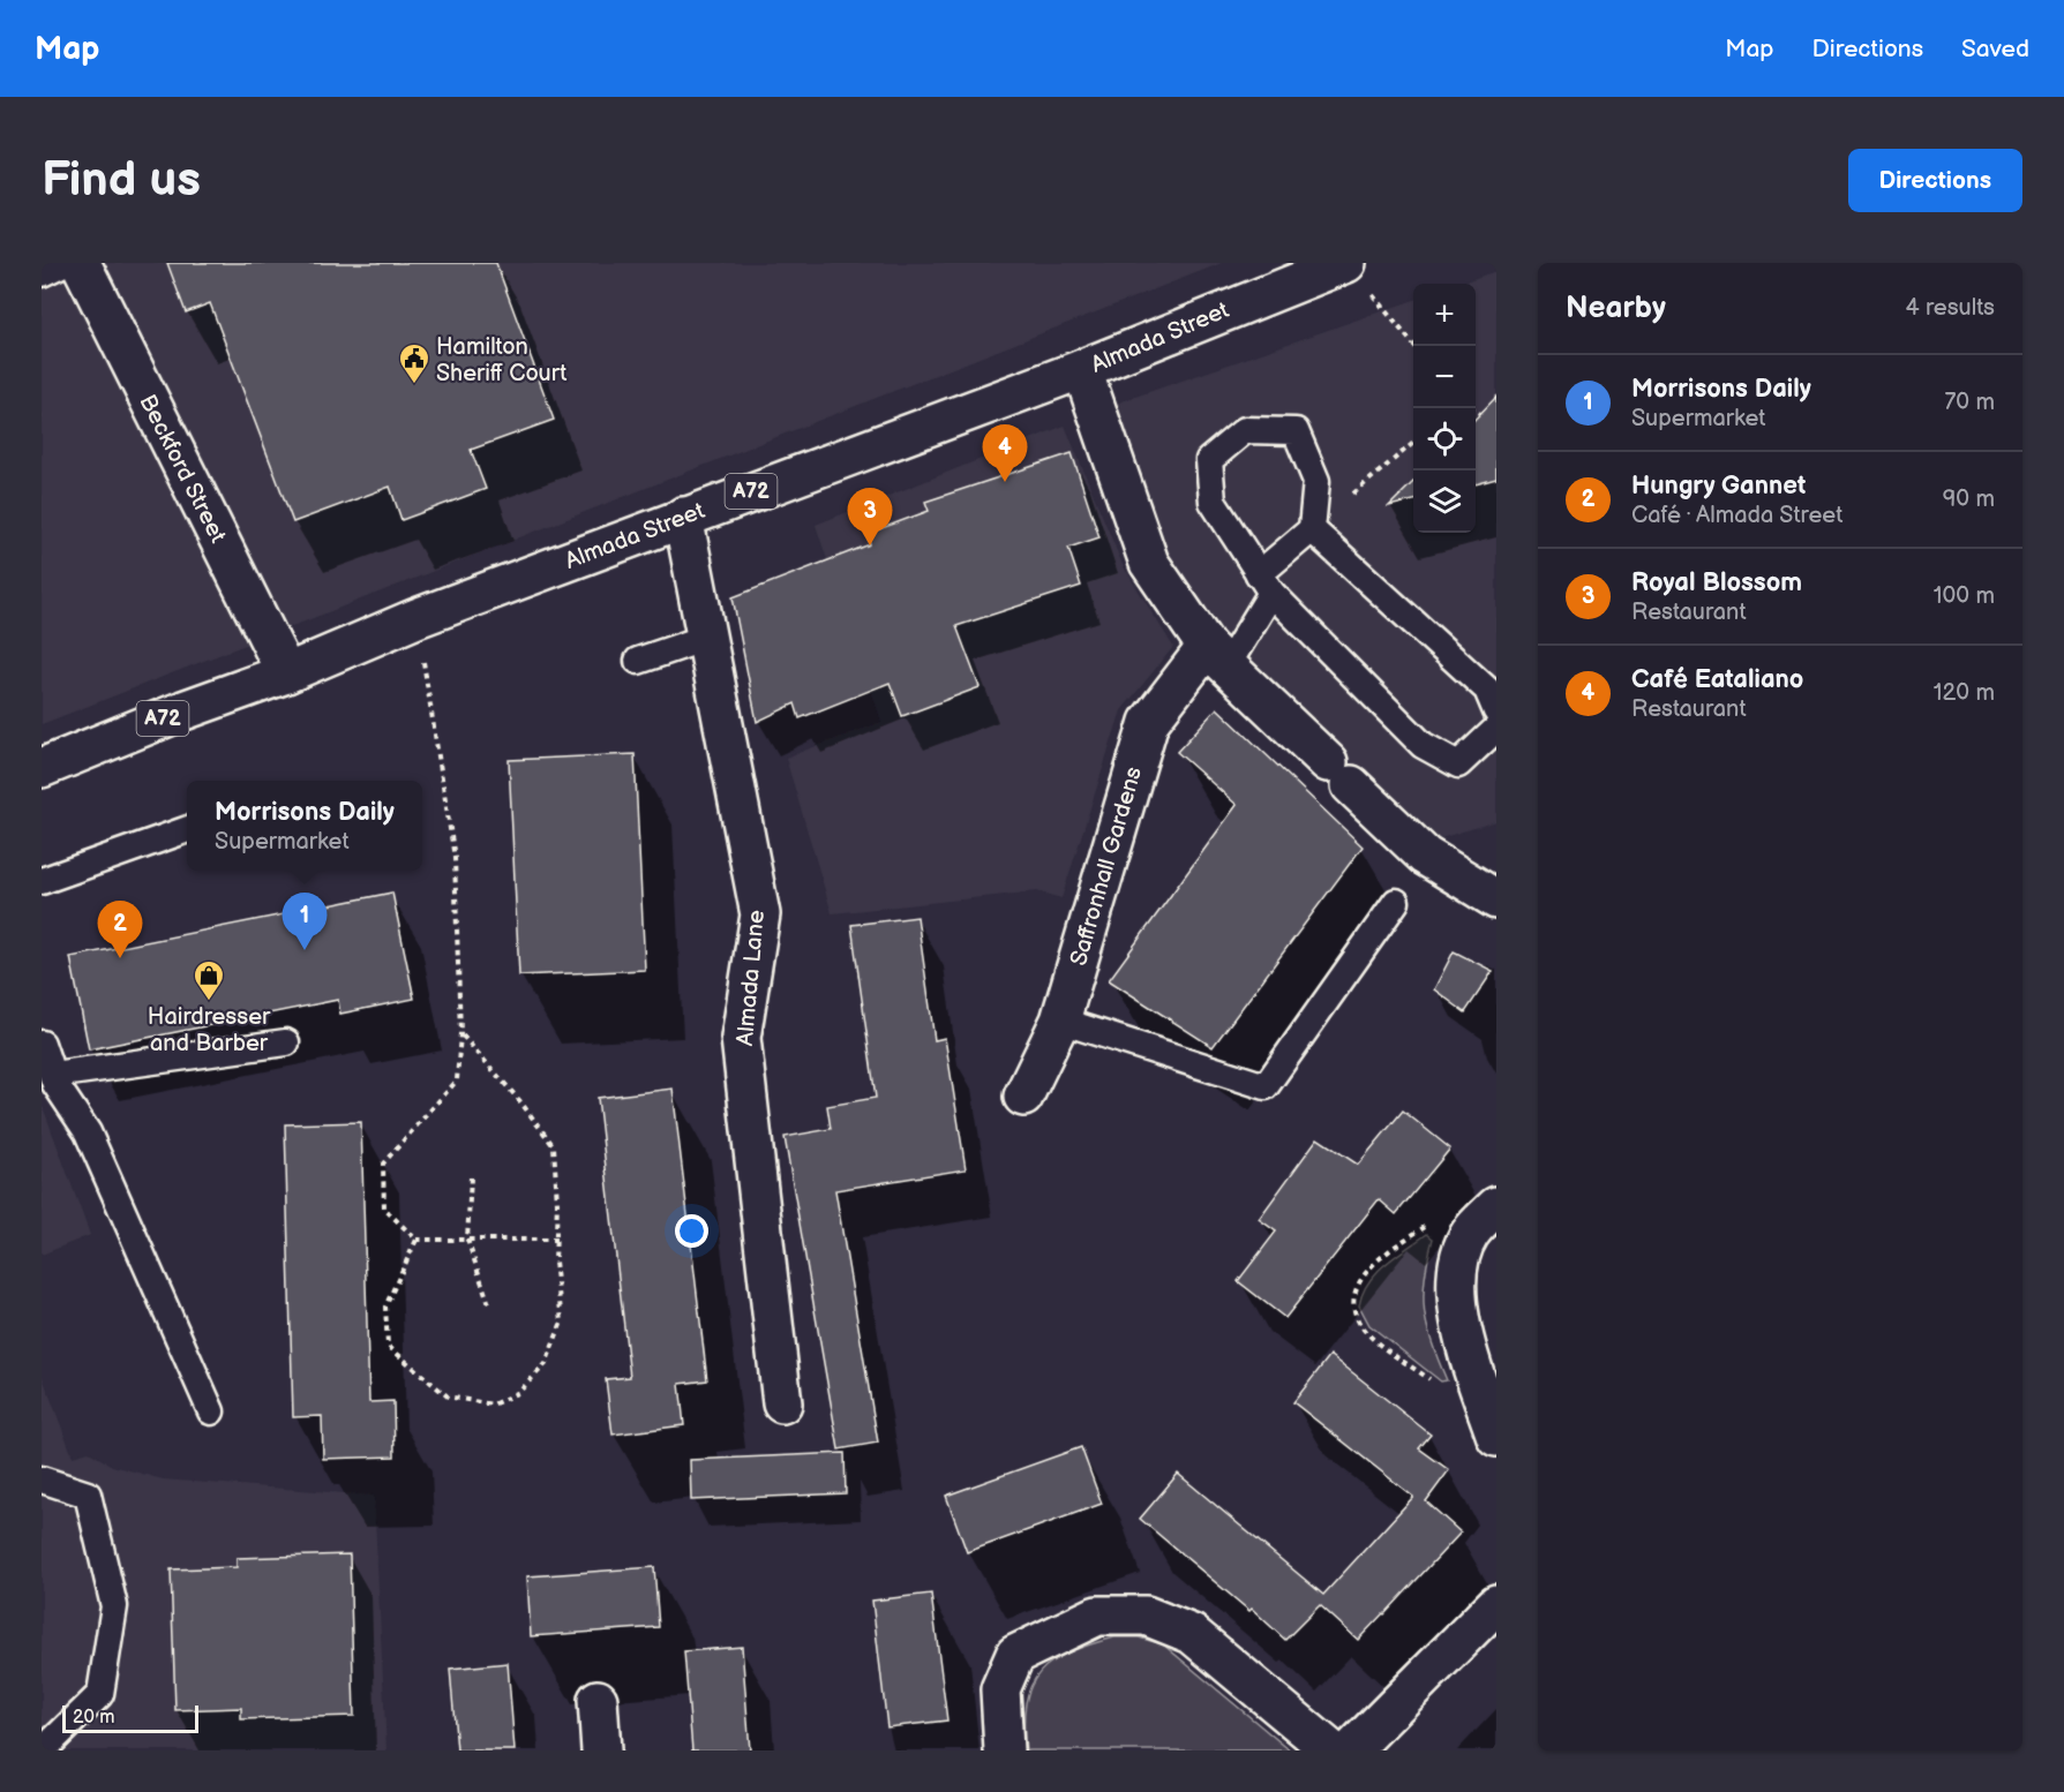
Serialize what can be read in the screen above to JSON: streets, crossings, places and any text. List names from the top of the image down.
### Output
{
  "streets": {
    "street": [
      "Almada Street",
      "Beckford Street",
      "A72",
      "Saffronhall Gardens",
      "Almada Lane"
    ]
  },
  "crossings": [
    ["Almada Street", "Beckford Street"],
    ["Almada Street", "Almada Lane"]
  ],
  "places": {
    "public building": ["Hamilton Sheriff Court"],
    "shop": ["Hairdresser and Barber"]
  },
  "scale_bar": "20 m",
  "page": {
    "header": "Map",
    "nav": ["Map", "Directions", "Saved"],
    "buttons": "Directions",
    "title": "Find us",
    "heading": ["Nearby", "4 results"],
    "map_buttons": ["+", "−"],
    "list": [
      {
        "mark": "1",
        "name": "Morrisons Daily",
        "note": "Supermarket",
        "value": "70 m"
      },
      {
        "mark": "2",
        "name": "Hungry Gannet",
        "note": "Café · Almada Street",
        "value": "90 m"
      },
      {
        "mark": "3",
        "name": "Royal Blossom",
        "note": "Restaurant",
        "value": "100 m"
      },
      {
        "mark": "4",
        "name": "Café Eataliano",
        "note": "Restaurant",
        "value": "120 m"
      }
    ],
    "pins": [
      "4",
      "3",
      "1",
      "2"
    ],
    "popup": ["Morrisons Daily", "Supermarket"],
    "scale": "20 m"
  }
}
